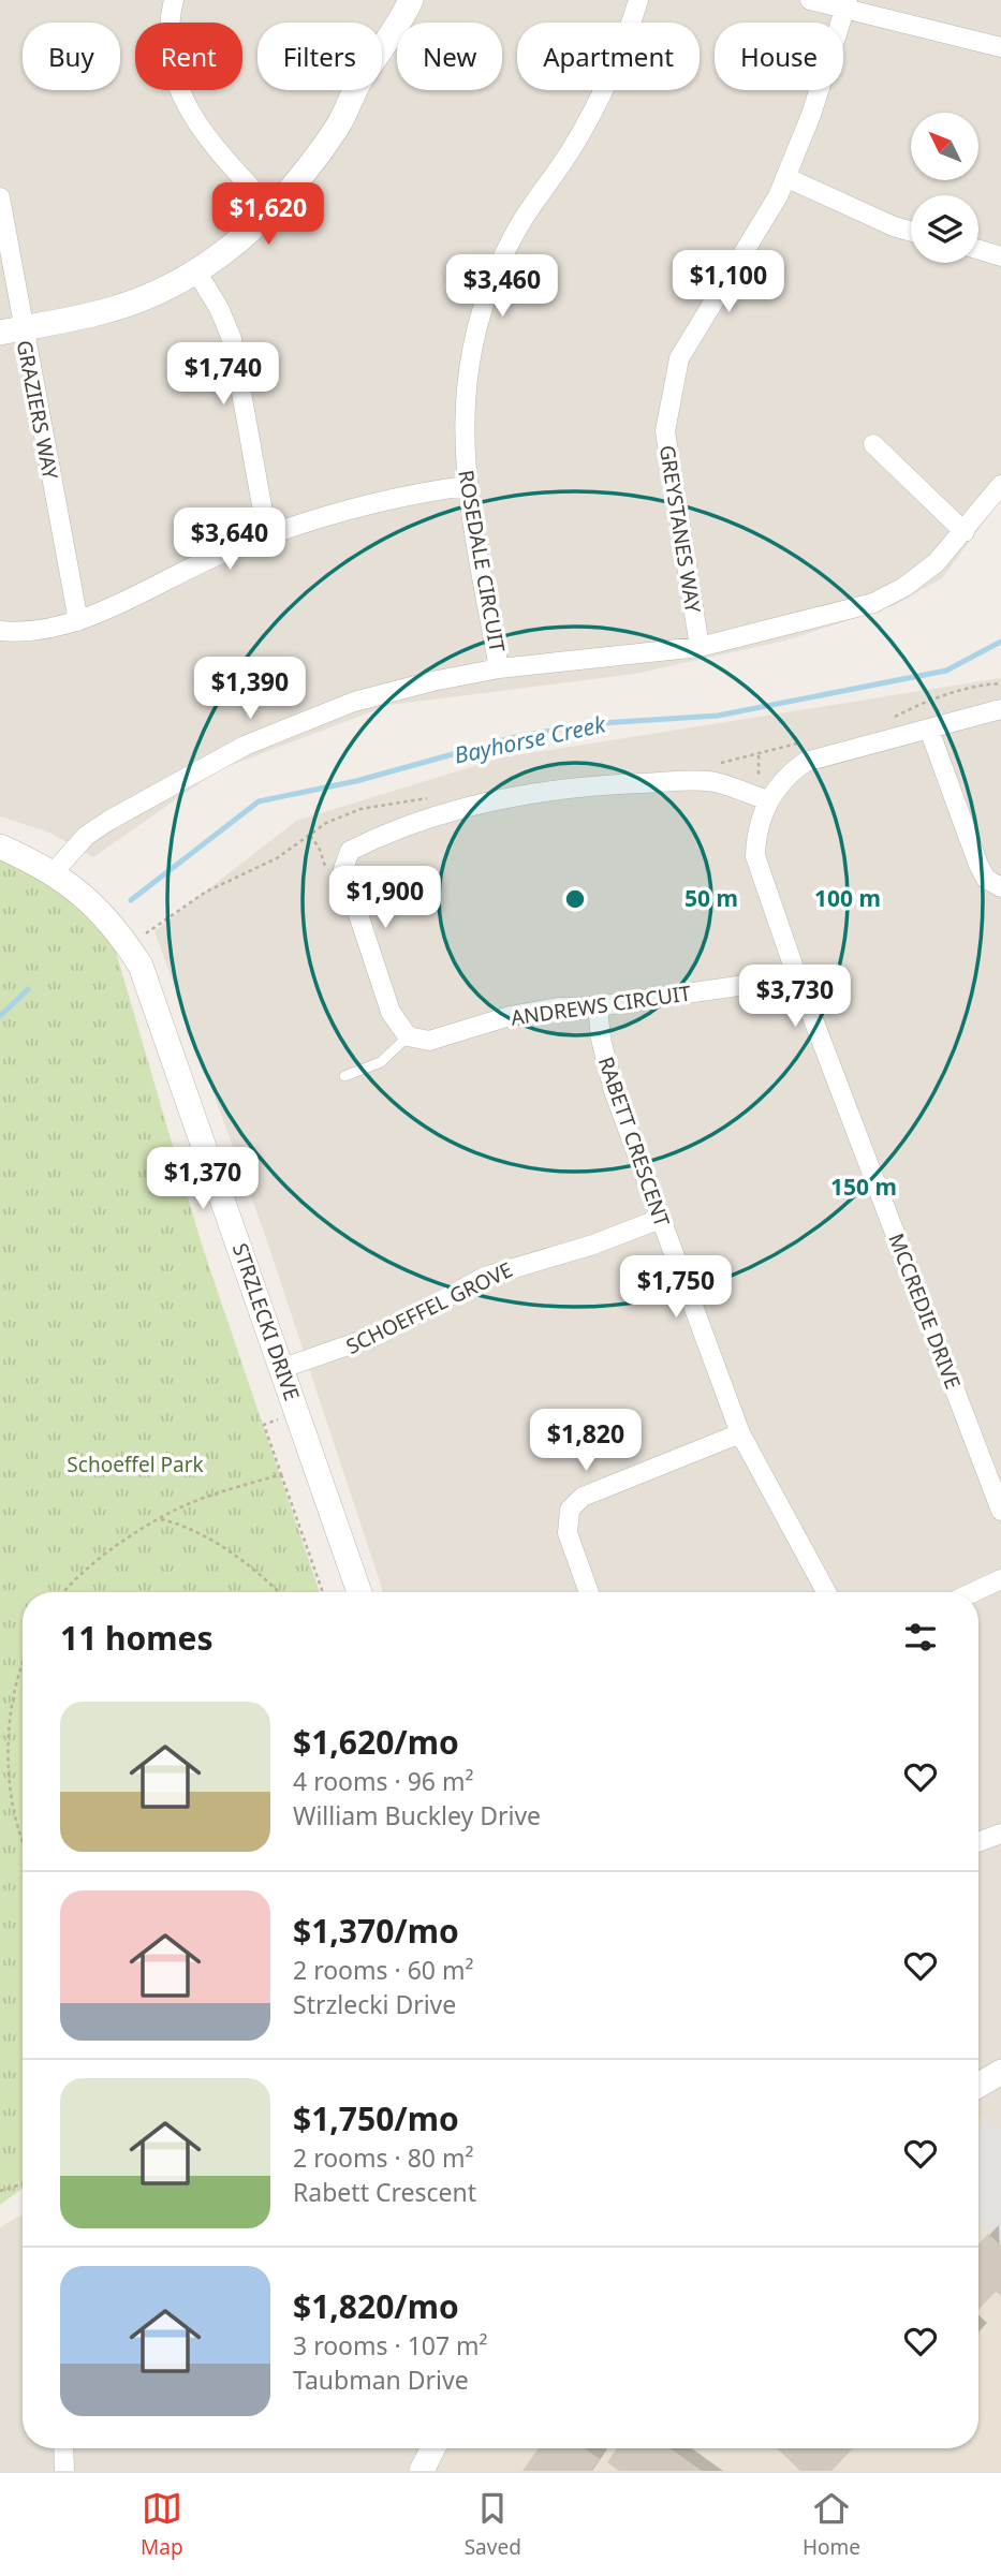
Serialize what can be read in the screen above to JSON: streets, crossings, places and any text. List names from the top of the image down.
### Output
{
  "streets": {
    "street": [
      "GRAZIERS WAY",
      "GREYSTANES WAY",
      "ROSEDALE CIRCUIT",
      "ANDREWS CIRCUIT",
      "RABETT CRESCENT",
      "SCHOEFFEL GROVE",
      "MCCREDIE DRIVE",
      "STRZLECKI DRIVE"
    ]
  },
  "crossings": [
    ["GREYSTANES WAY", "ROSEDALE CIRCUIT"],
    ["ROSEDALE CIRCUIT", "STRZLECKI DRIVE"],
    ["ANDREWS CIRCUIT", "RABETT CRESCENT"],
    ["ANDREWS CIRCUIT", "MCCREDIE DRIVE"],
    ["RABETT CRESCENT", "SCHOEFFEL GROVE"],
    ["SCHOEFFEL GROVE", "STRZLECKI DRIVE"]
  ],
  "water": ["Bayhorse Creek"],
  "parks": ["Schoeffel Park"],
  "north": "top left",
  "page": {
    "chip": [
      "Buy",
      "Rent",
      "Filters",
      "New",
      "Apartment",
      "House"
    ],
    "price": [
      "$1,620",
      "$1,100",
      "$3,460",
      "$1,740",
      "$3,640",
      "$1,390",
      "$1,900",
      "$3,730",
      "$1,370",
      "$1,750",
      "$1,820"
    ],
    "heading": "11 homes",
    "list": [
      {
        "name": "$1,620/mo",
        "note": "4 rooms · 96 m² · William Buckley Drive"
      },
      {
        "name": "$1,370/mo",
        "note": "2 rooms · 60 m² · Strzlecki Drive"
      },
      {
        "name": "$1,750/mo",
        "note": "2 rooms · 80 m² · Rabett Crescent"
      },
      {
        "name": "$1,820/mo",
        "note": "3 rooms · 107 m² · Taubman Drive"
      }
    ],
    "tabs": ["Map", "Saved", "Home"]
  },
  "rings": ["50 m", "100 m", "150 m"]
}
